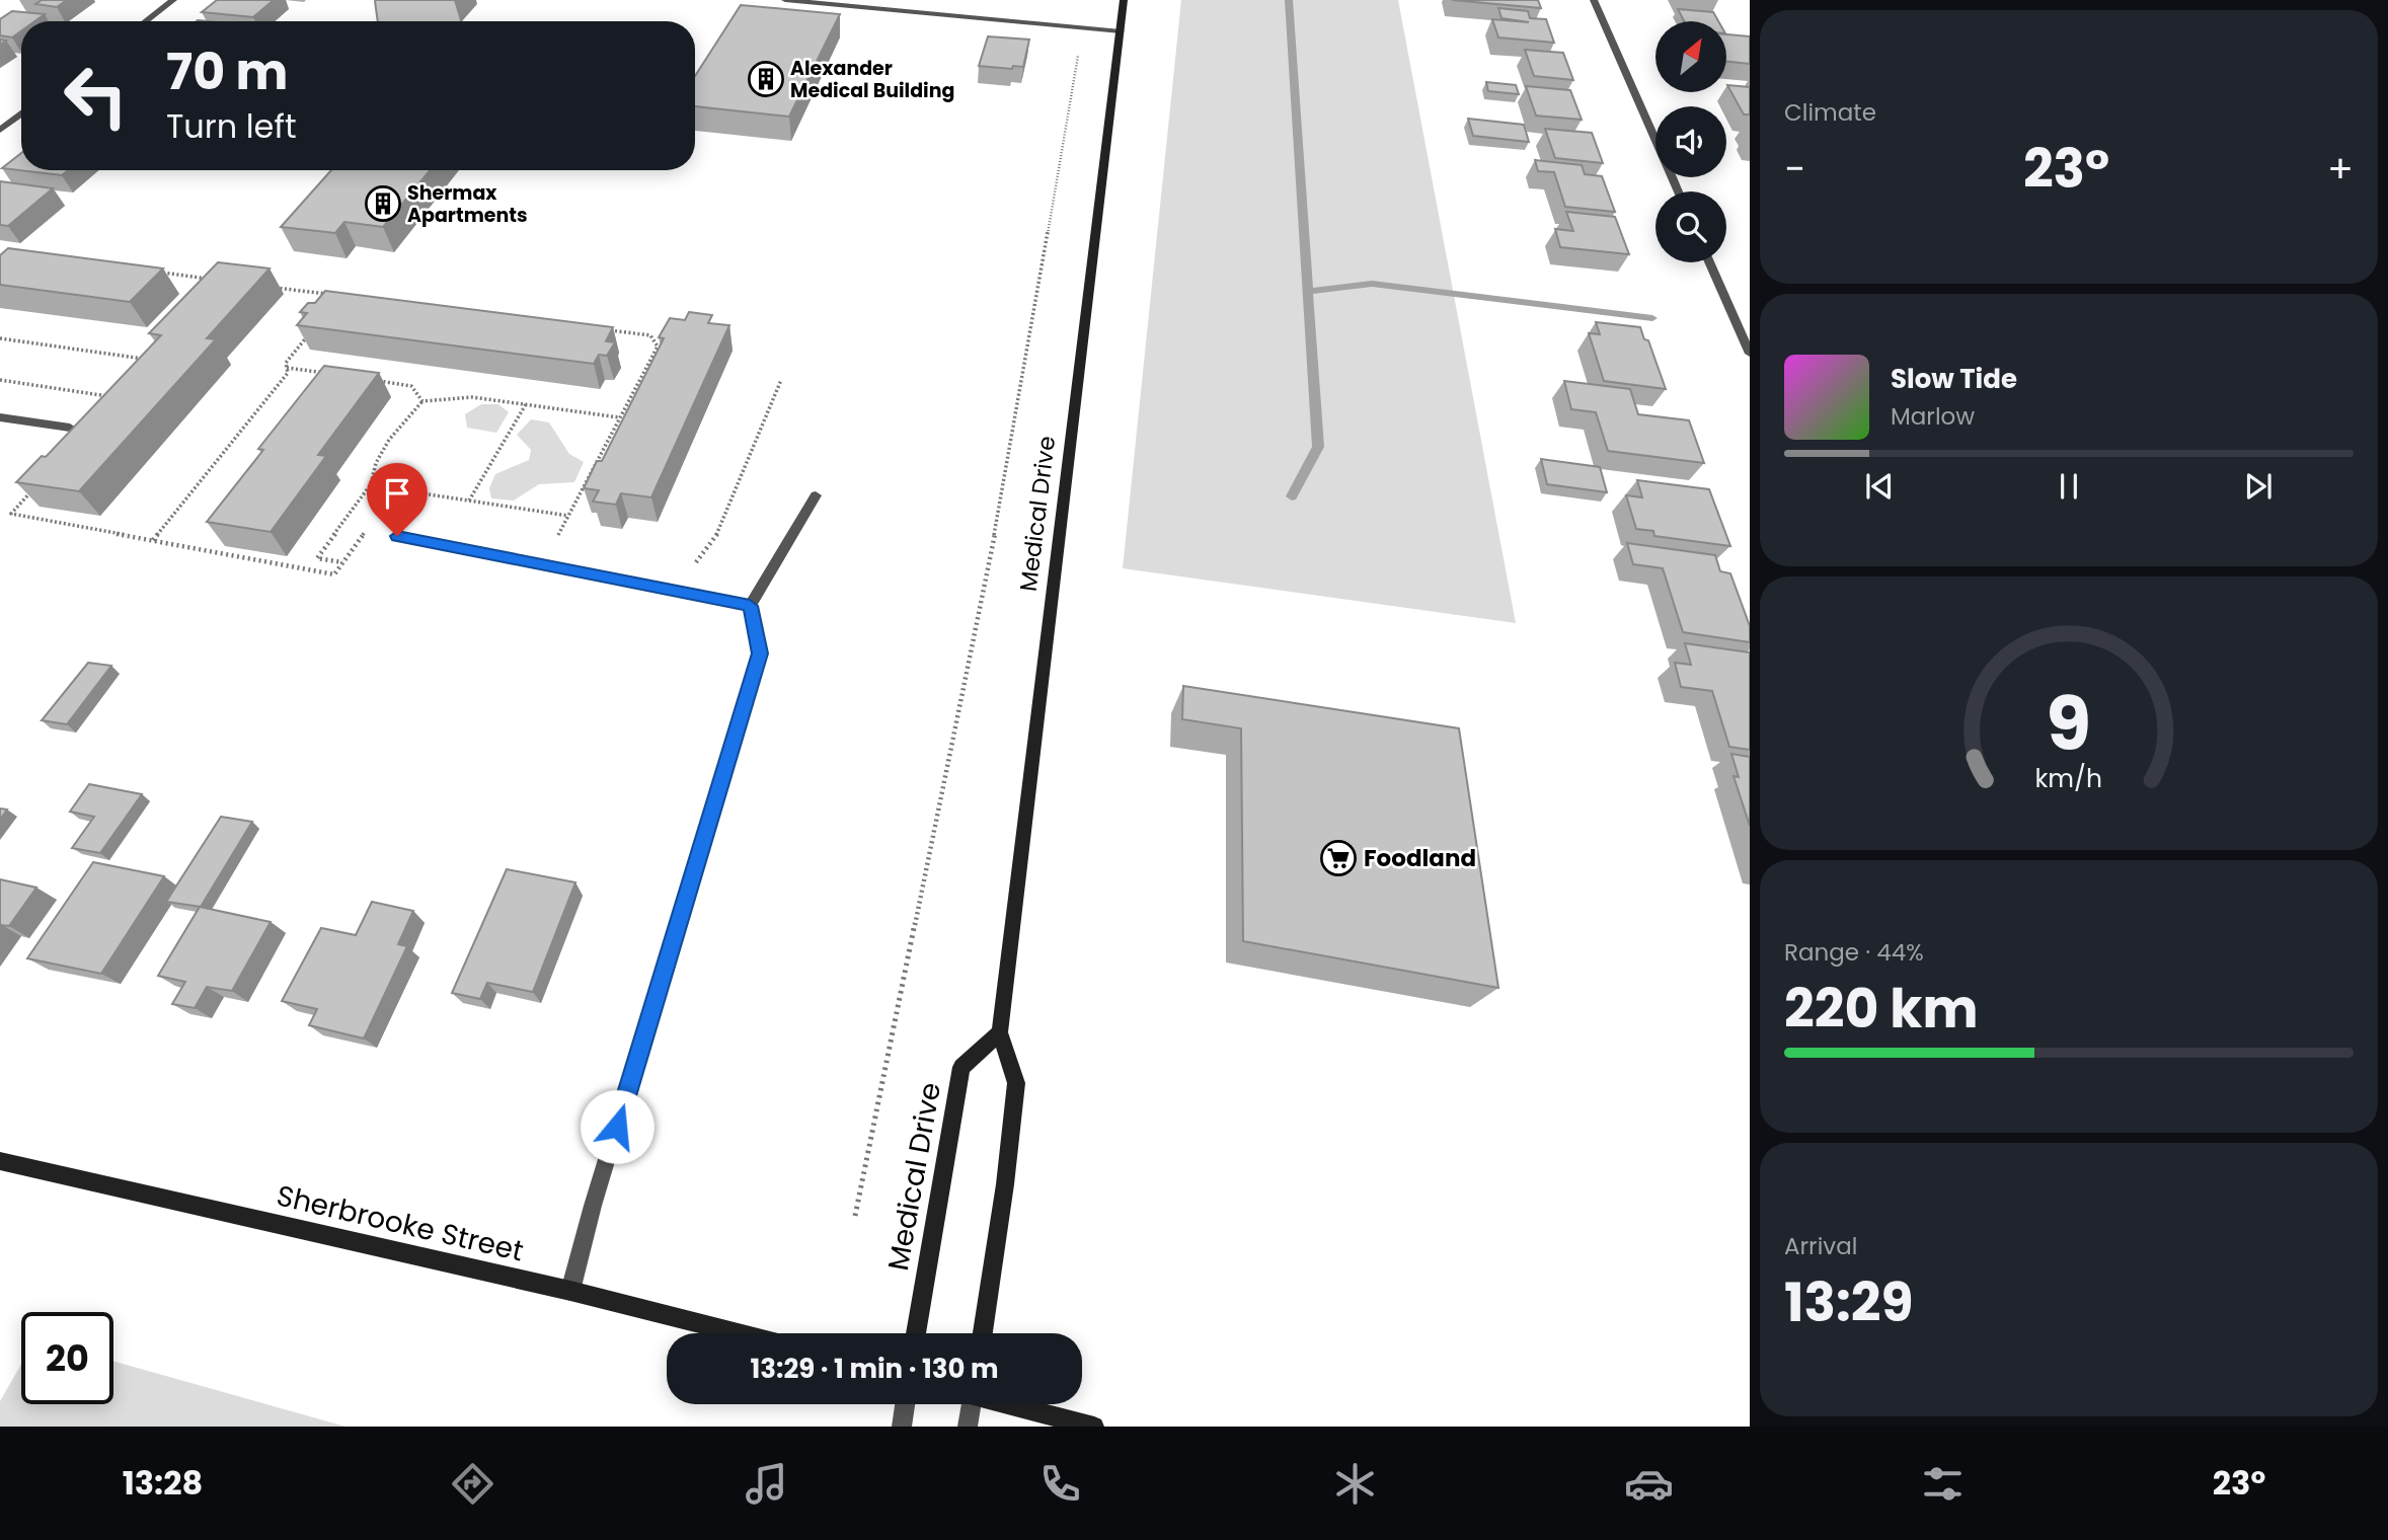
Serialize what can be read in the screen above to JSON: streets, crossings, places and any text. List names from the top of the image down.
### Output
{
  "streets": {
    "main road": ["Medical Drive", "Sherbrooke Street"]
  },
  "places": {
    "building": ["Alexander Medical Building", "Shermax Apartments"],
    "supermarket": ["Foodland"]
  },
  "north": "top right",
  "page": {
    "tile": [
      "Climate",
      ["Range · 44%", "220 km"],
      ["Arrival", "13:29"]
    ],
    "turn": ["70 m", "Turn left"],
    "heat": ["−", "23°", "+"],
    "song": ["Slow Tide", "Marlow"],
    "limit": "20",
    "trip": "13:29 · 1 min · 130 m",
    "tabs": ["13:28", "23°"],
    "gauge": ["9", "km/h"]
  }
}
